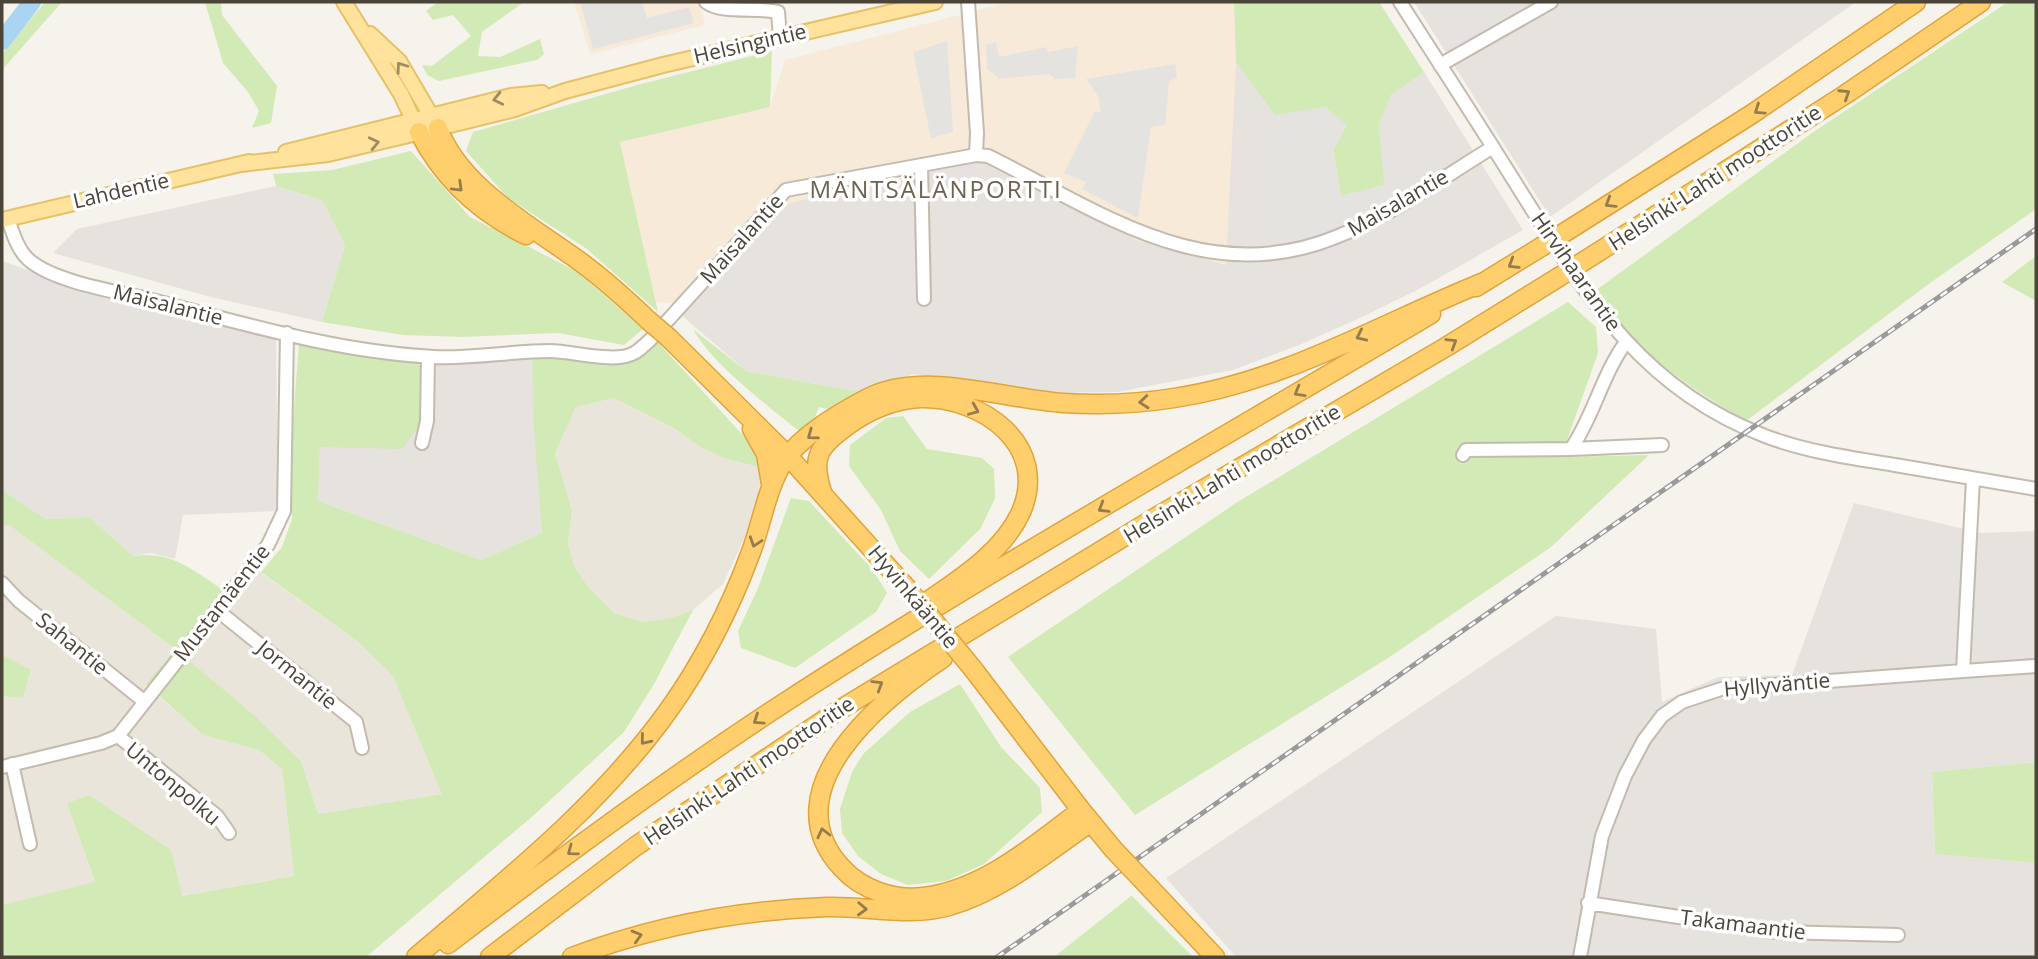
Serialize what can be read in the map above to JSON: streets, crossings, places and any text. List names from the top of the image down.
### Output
{
  "streets": {
    "highway": ["Helsinki-Lahti moottoritie", "Hyvinkääntie"],
    "main road": ["Helsingintie", "Lahdentie"],
    "street": [
      "Maisalantie",
      "Hirvihaarantie",
      "Mustamäentie",
      "Sahantie",
      "Jormantie",
      "Hyllyväntie",
      "Untonpolku",
      "Takamaantie"
    ]
  },
  "crossings": [
    ["Helsingintie", "Lahdentie"],
    ["Helsingintie", "Hyvinkääntie"],
    ["Lahdentie", "Maisalantie"],
    ["Lahdentie", "Hyvinkääntie"],
    ["Maisalantie", "Hirvihaarantie"],
    ["Maisalantie", "Mustamäentie"],
    ["Mustamäentie", "Sahantie"],
    ["Mustamäentie", "Jormantie"],
    ["Mustamäentie", "Untonpolku"],
    ["Hyllyväntie", "Takamaantie"]
  ],
  "districts": ["MÄNTSÄLÄNPORTTI"]
}
